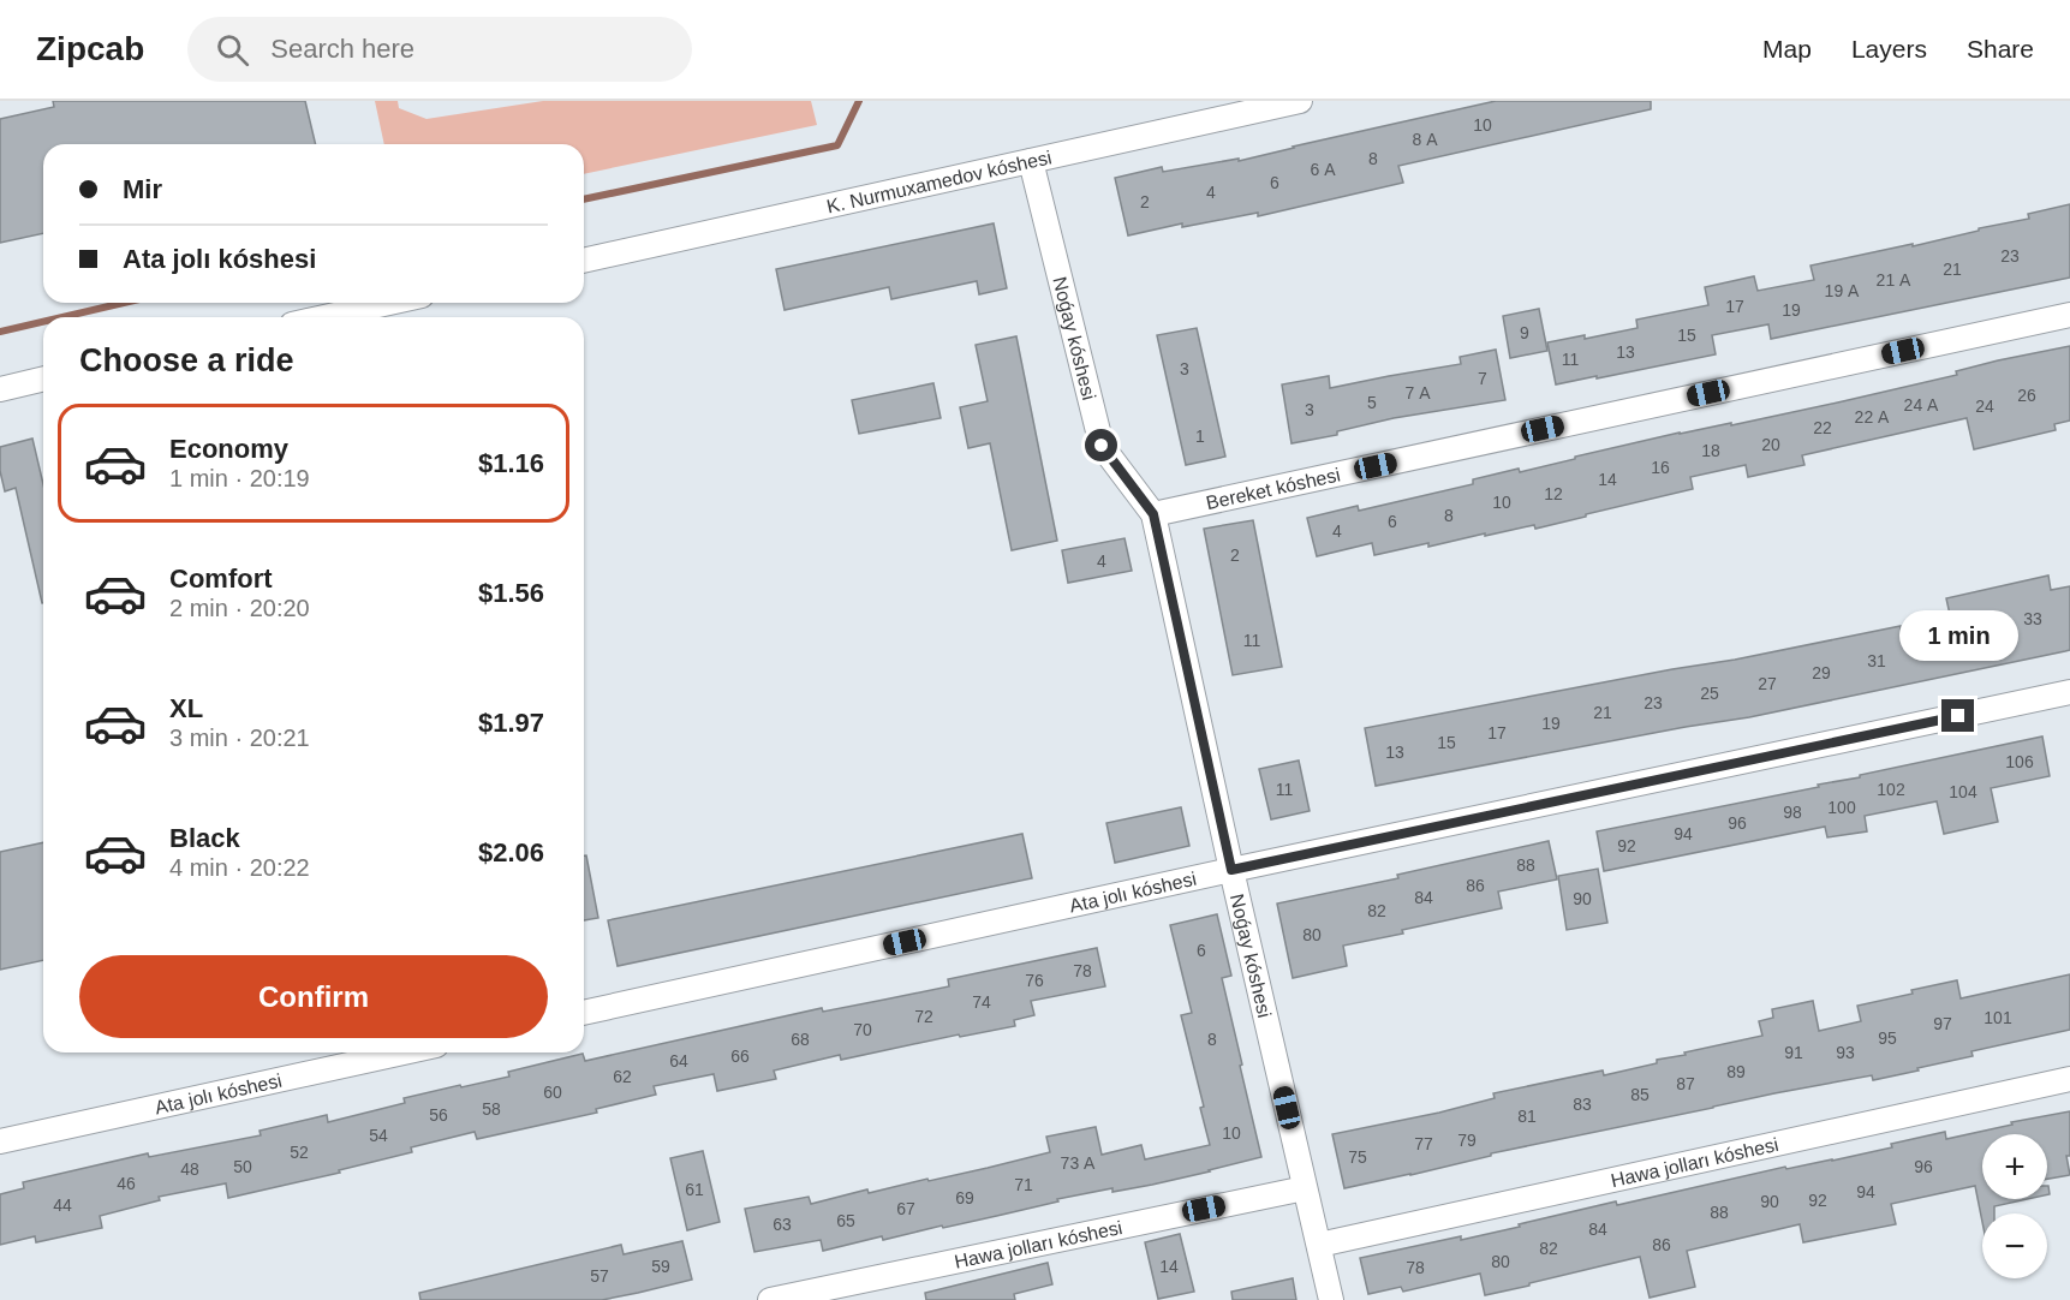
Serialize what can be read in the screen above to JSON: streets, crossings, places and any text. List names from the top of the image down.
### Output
{
  "streets": {
    "street": [
      "K. Nurmuxamedov kóshesi",
      "Noǵay kóshesi",
      "Bereket kóshesi",
      "Ata jolı kóshesi",
      "Hawa jolları kóshesi"
    ]
  },
  "crossings": [
    ["K. Nurmuxamedov kóshesi", "Noǵay kóshesi"],
    ["Noǵay kóshesi", "Bereket kóshesi"],
    ["Noǵay kóshesi", "Ata jolı kóshesi"],
    ["Noǵay kóshesi", "Hawa jolları kóshesi"]
  ],
  "house_numbers": [
    "10",
    "8 А",
    "8",
    "6 А",
    "6",
    "4",
    "2",
    "23",
    "21",
    "21 А",
    "19 А",
    "17",
    "19",
    "9",
    "15",
    "13",
    "11",
    "3",
    "7",
    "7 А",
    "26",
    "5",
    "24 А",
    "24",
    "3",
    "22 А",
    "22",
    "1",
    "20",
    "18",
    "16",
    "14",
    "12",
    "10",
    "8",
    "6",
    "4",
    "2",
    "4",
    "33",
    "11",
    "31",
    "29",
    "27",
    "25",
    "23",
    "21",
    "19",
    "17",
    "15",
    "13",
    "106",
    "11",
    "102",
    "104",
    "100",
    "98",
    "96",
    "94",
    "92",
    "88",
    "86",
    "84",
    "90",
    "82",
    "80",
    "6",
    "78",
    "76",
    "74",
    "72",
    "101",
    "97",
    "70",
    "95",
    "68",
    "8",
    "91",
    "93",
    "66",
    "64",
    "89",
    "62",
    "87",
    "60",
    "85",
    "83",
    "58",
    "56",
    "81",
    "10",
    "54",
    "79",
    "77",
    "52",
    "75",
    "73 А",
    "50",
    "96",
    "48",
    "46",
    "71",
    "61",
    "94",
    "69",
    "92",
    "90",
    "44",
    "67",
    "88",
    "65",
    "63",
    "84",
    "86",
    "82",
    "80",
    "59",
    "14",
    "78",
    "57"
  ],
  "page": {
    "header": "Zipcab",
    "search": "Search here",
    "nav": ["Map", "Layers", "Share"],
    "banner": ["Mir", "Ata jolı kóshesi"],
    "heading": "Choose a ride",
    "list": [
      {
        "name": "Economy",
        "note": "1 min · 20:19",
        "value": "$1.16"
      },
      {
        "name": "Comfort",
        "note": "2 min · 20:20",
        "value": "$1.56"
      },
      {
        "name": "XL",
        "note": "3 min · 20:21",
        "value": "$1.97"
      },
      {
        "name": "Black",
        "note": "4 min · 20:22",
        "value": "$2.06"
      }
    ],
    "bubble": "1 min",
    "buttons": "Confirm",
    "map_buttons": ["+", "−"]
  }
}
